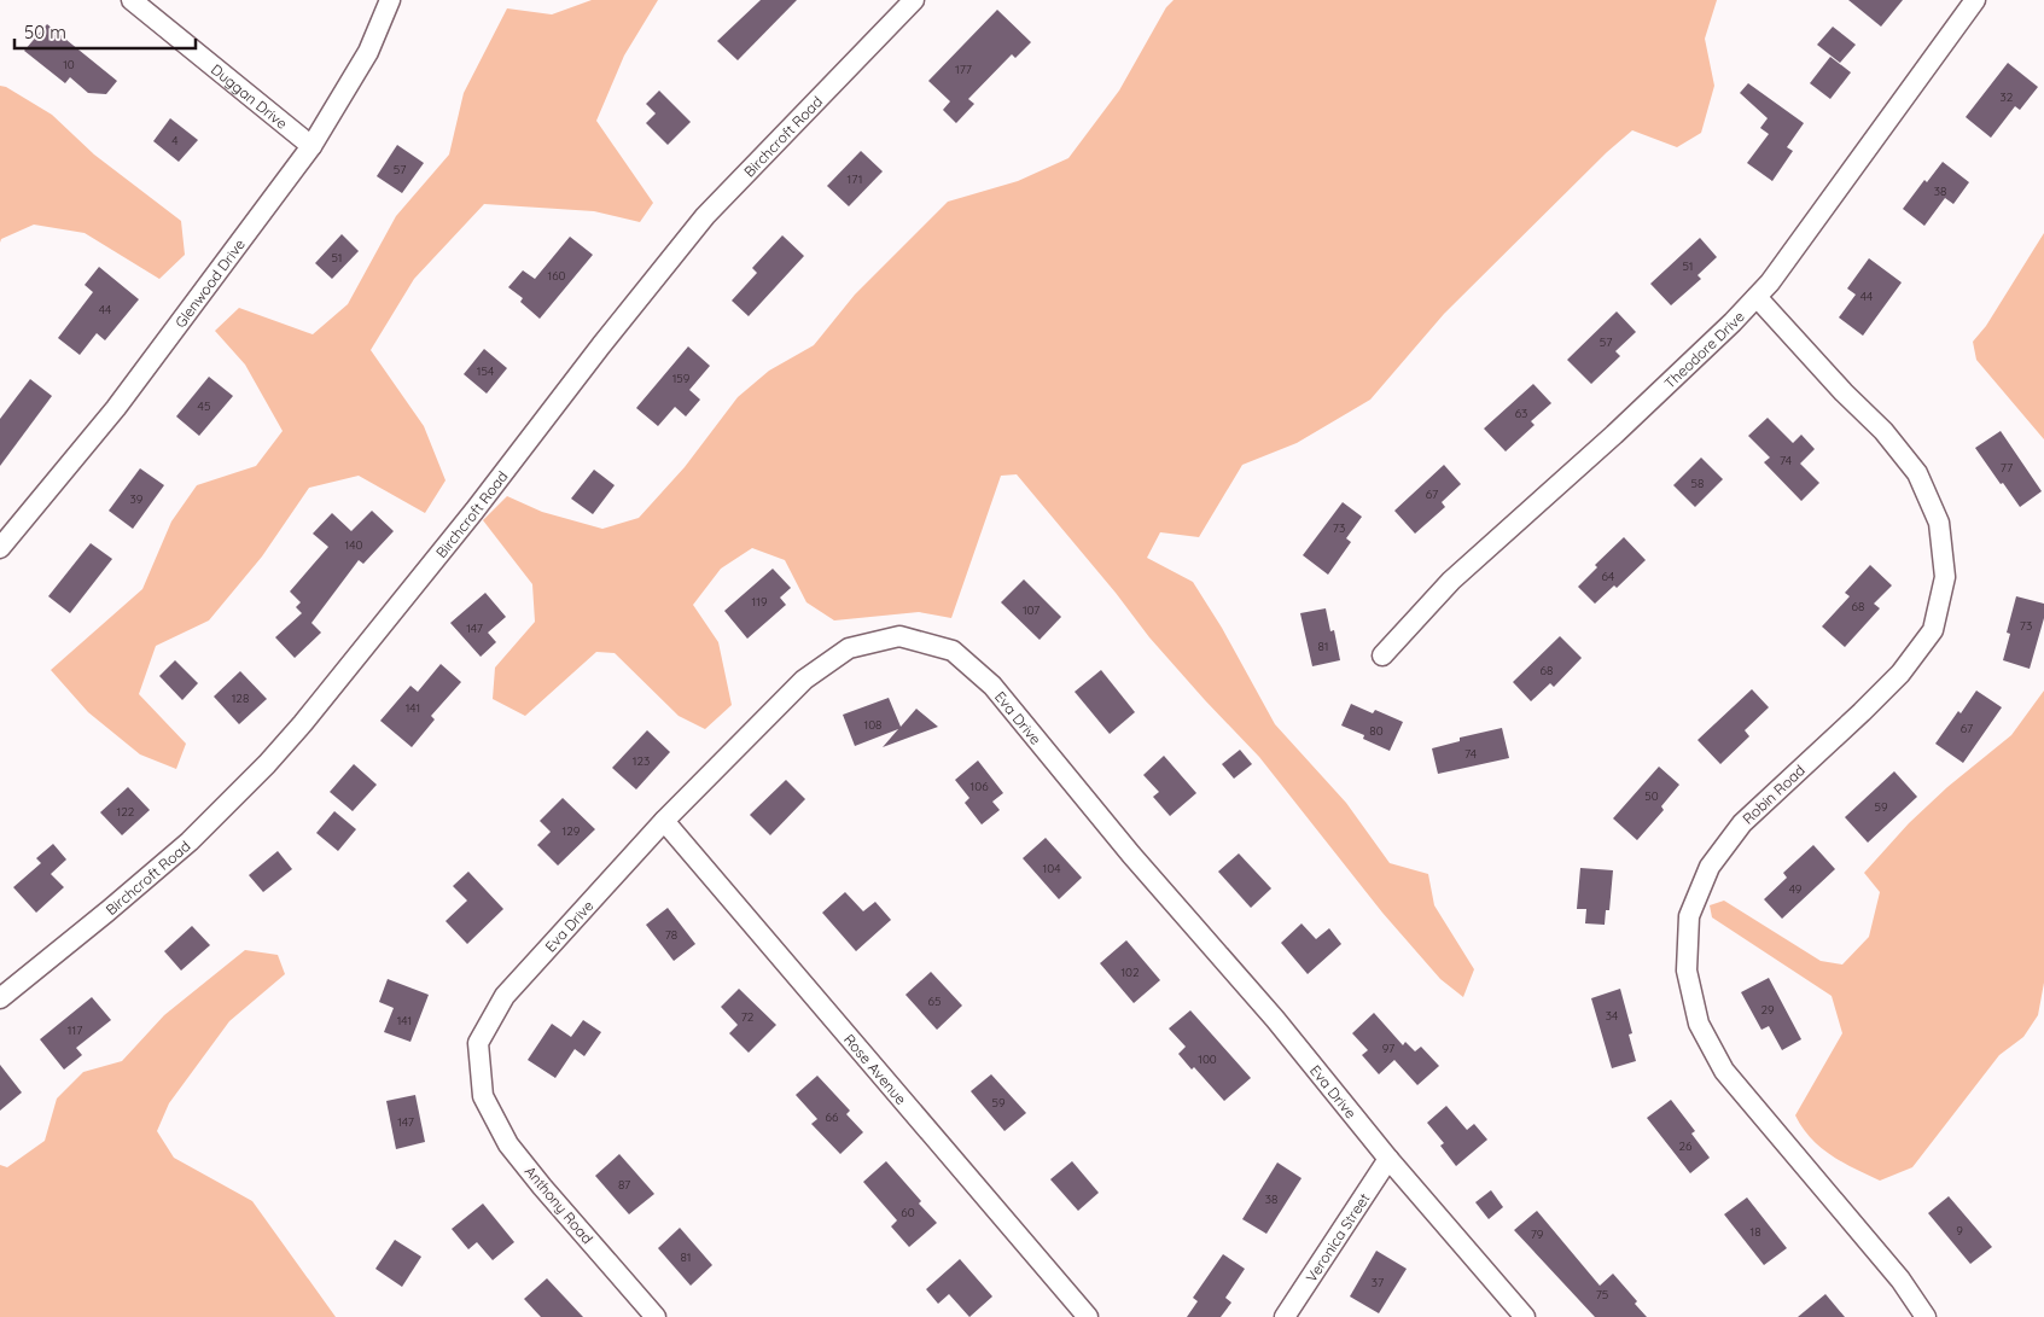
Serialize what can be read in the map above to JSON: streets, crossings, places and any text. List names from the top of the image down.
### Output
{
  "streets": {
    "street": [
      "Duggan Drive",
      "Birchcroft Road",
      "Glenwood Drive",
      "Theodore Drive",
      "Eva Drive",
      "Robin Road",
      "Rose Avenue",
      "Anthony Road",
      "Veronica Street"
    ]
  },
  "crossings": [
    ["Duggan Drive", "Glenwood Drive"],
    ["Theodore Drive", "Robin Road"],
    ["Eva Drive", "Rose Avenue"],
    ["Eva Drive", "Anthony Road"],
    ["Eva Drive", "Veronica Street"]
  ],
  "house_numbers": [
    "10",
    "177",
    "32",
    "4",
    "57",
    "171",
    "38",
    "51",
    "51",
    "160",
    "44",
    "44",
    "57",
    "154",
    "159",
    "45",
    "63",
    "74",
    "77",
    "58",
    "67",
    "39",
    "73",
    "140",
    "64",
    "119",
    "68",
    "107",
    "73",
    "147",
    "81",
    "68",
    "128",
    "141",
    "108",
    "67",
    "80",
    "74",
    "123",
    "106",
    "50",
    "59",
    "122",
    "129",
    "104",
    "49",
    "78",
    "102",
    "65",
    "29",
    "34",
    "72",
    "141",
    "117",
    "97",
    "100",
    "59",
    "66",
    "147",
    "26",
    "87",
    "38",
    "60",
    "9",
    "18",
    "79",
    "81",
    "37",
    "75"
  ],
  "scale_bar": "50 m"
}
